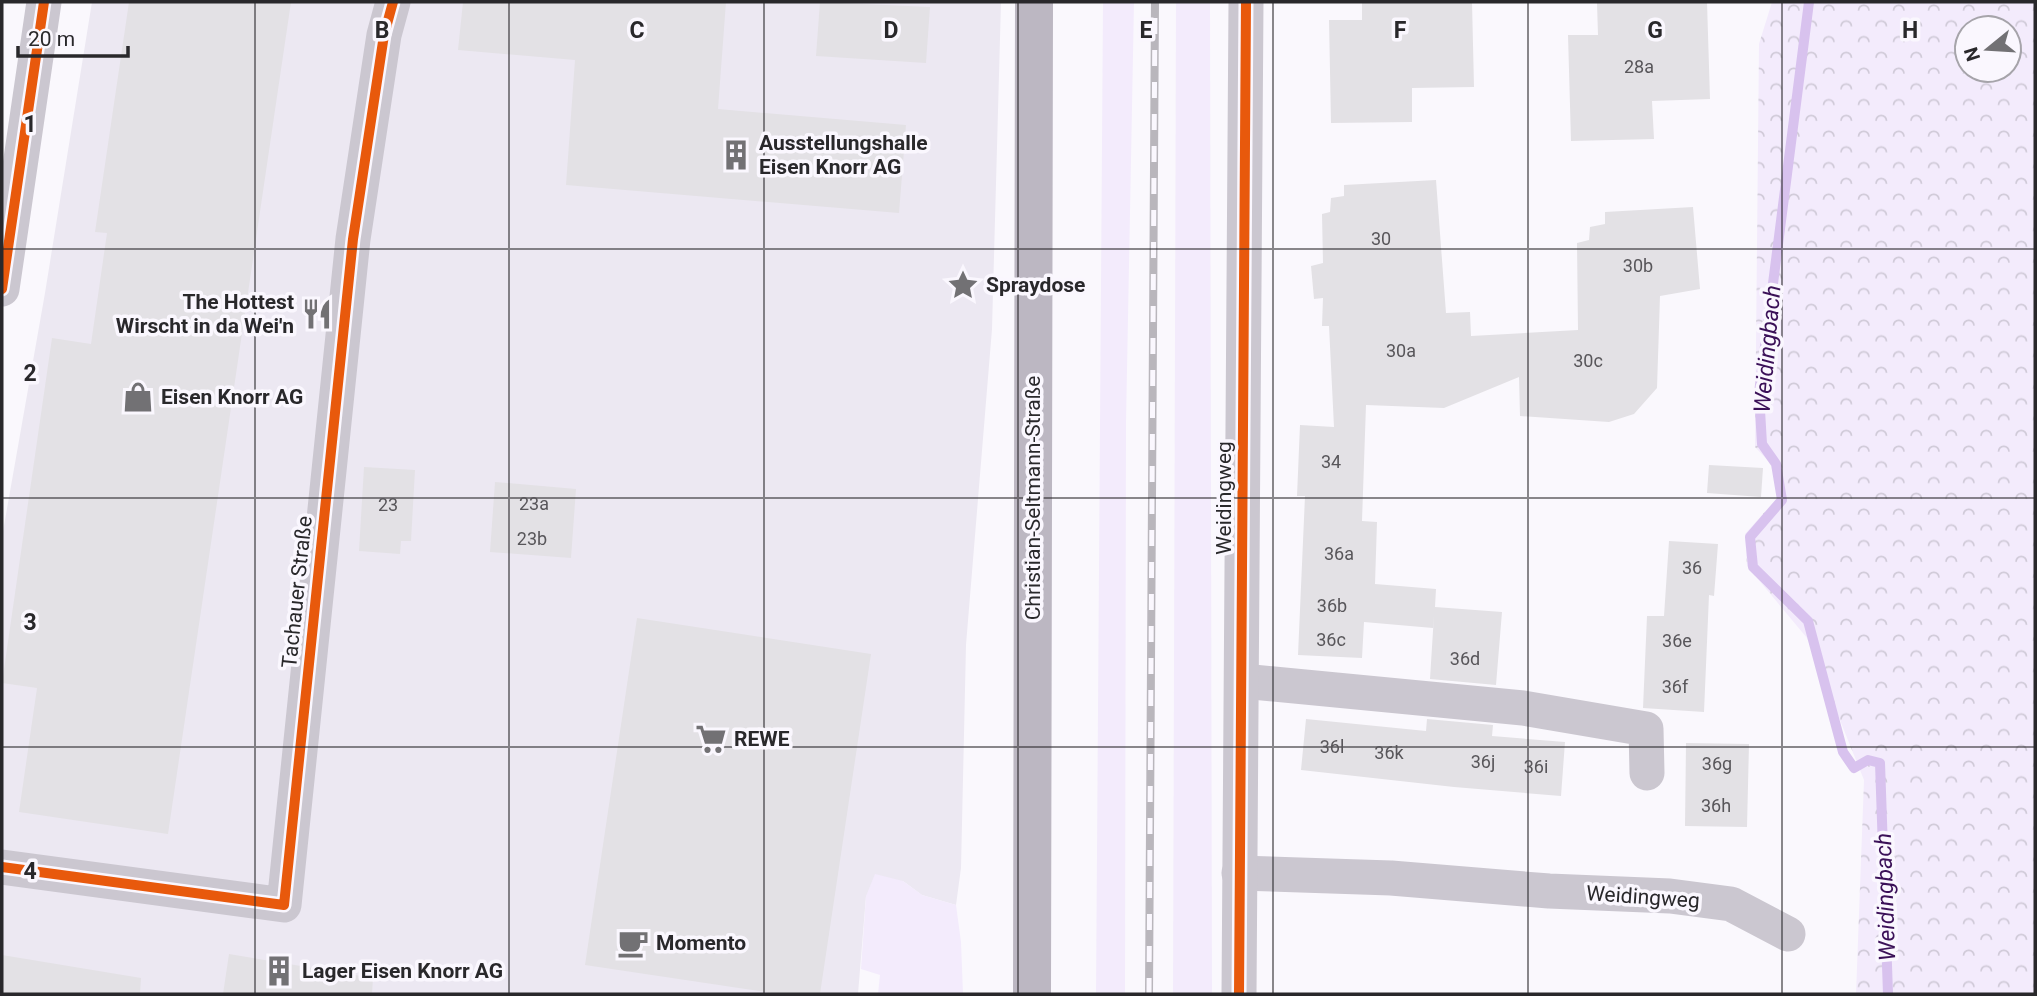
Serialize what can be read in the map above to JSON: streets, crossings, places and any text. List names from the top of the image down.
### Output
{
  "streets": {
    "main road": ["Christian-Seltmann-Straße"],
    "street": ["Weidingweg", "Tachauer Straße"]
  },
  "water": ["Weidingbach"],
  "places": {
    "building": ["Ausstellungshalle Eisen Knorr AG", "Lager Eisen Knorr AG"],
    "place": ["Spraydose"],
    "restaurant": ["The Hottest Wirscht in da Wei'n"],
    "shop": ["Eisen Knorr AG"],
    "supermarket": ["REWE"],
    "cafe": ["Momento"]
  },
  "house_numbers": [
    "28a",
    "30",
    "30b",
    "30a",
    "30c",
    "34",
    "23a",
    "23",
    "23b",
    "36a",
    "36",
    "36b",
    "36c",
    "36e",
    "36d",
    "36f",
    "36l",
    "36k",
    "36j",
    "36g",
    "36i",
    "36h"
  ],
  "scale_bar": "20 m",
  "north": "left",
  "grid": {
    "columns": [
      "B",
      "C",
      "D",
      "E",
      "F",
      "G",
      "H"
    ],
    "rows": [
      "1",
      "2",
      "3",
      "4"
    ]
  }
}
